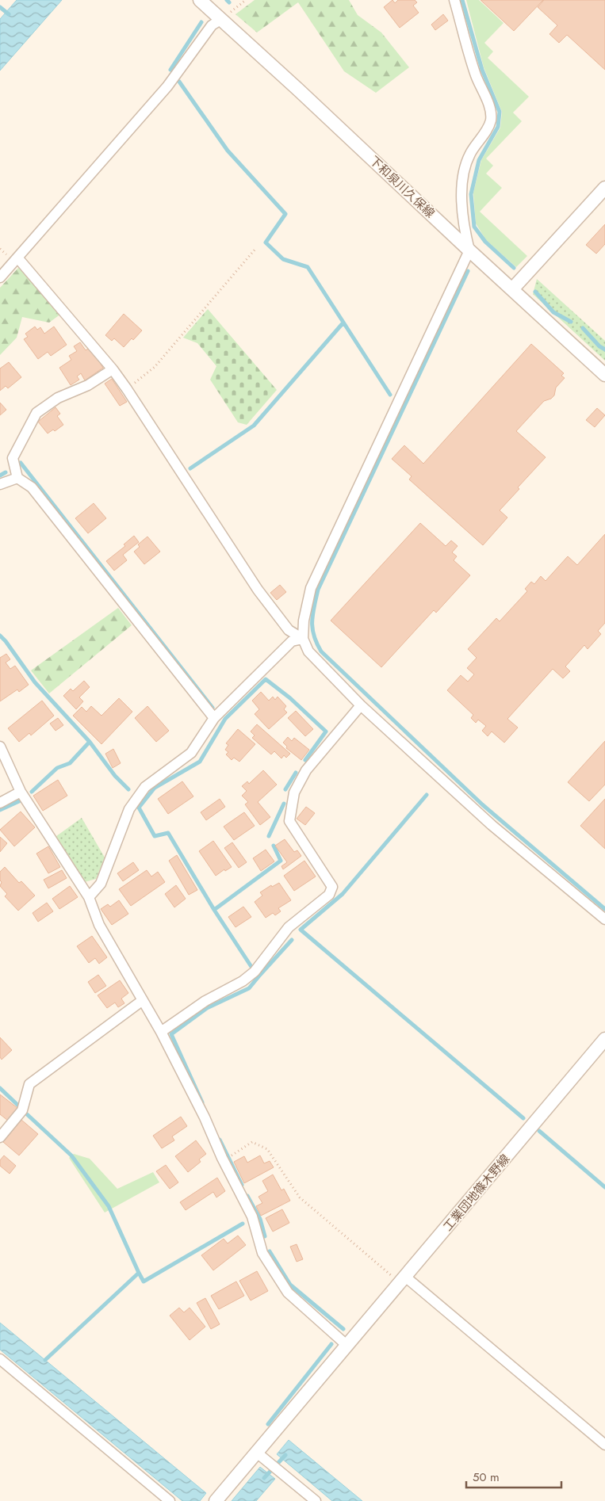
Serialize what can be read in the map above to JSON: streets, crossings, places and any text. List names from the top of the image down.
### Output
{
  "streets": {
    "street": ["下和泉川久保線", "工業団地篠木野線"]
  },
  "scale_bar": "50 m"
}
